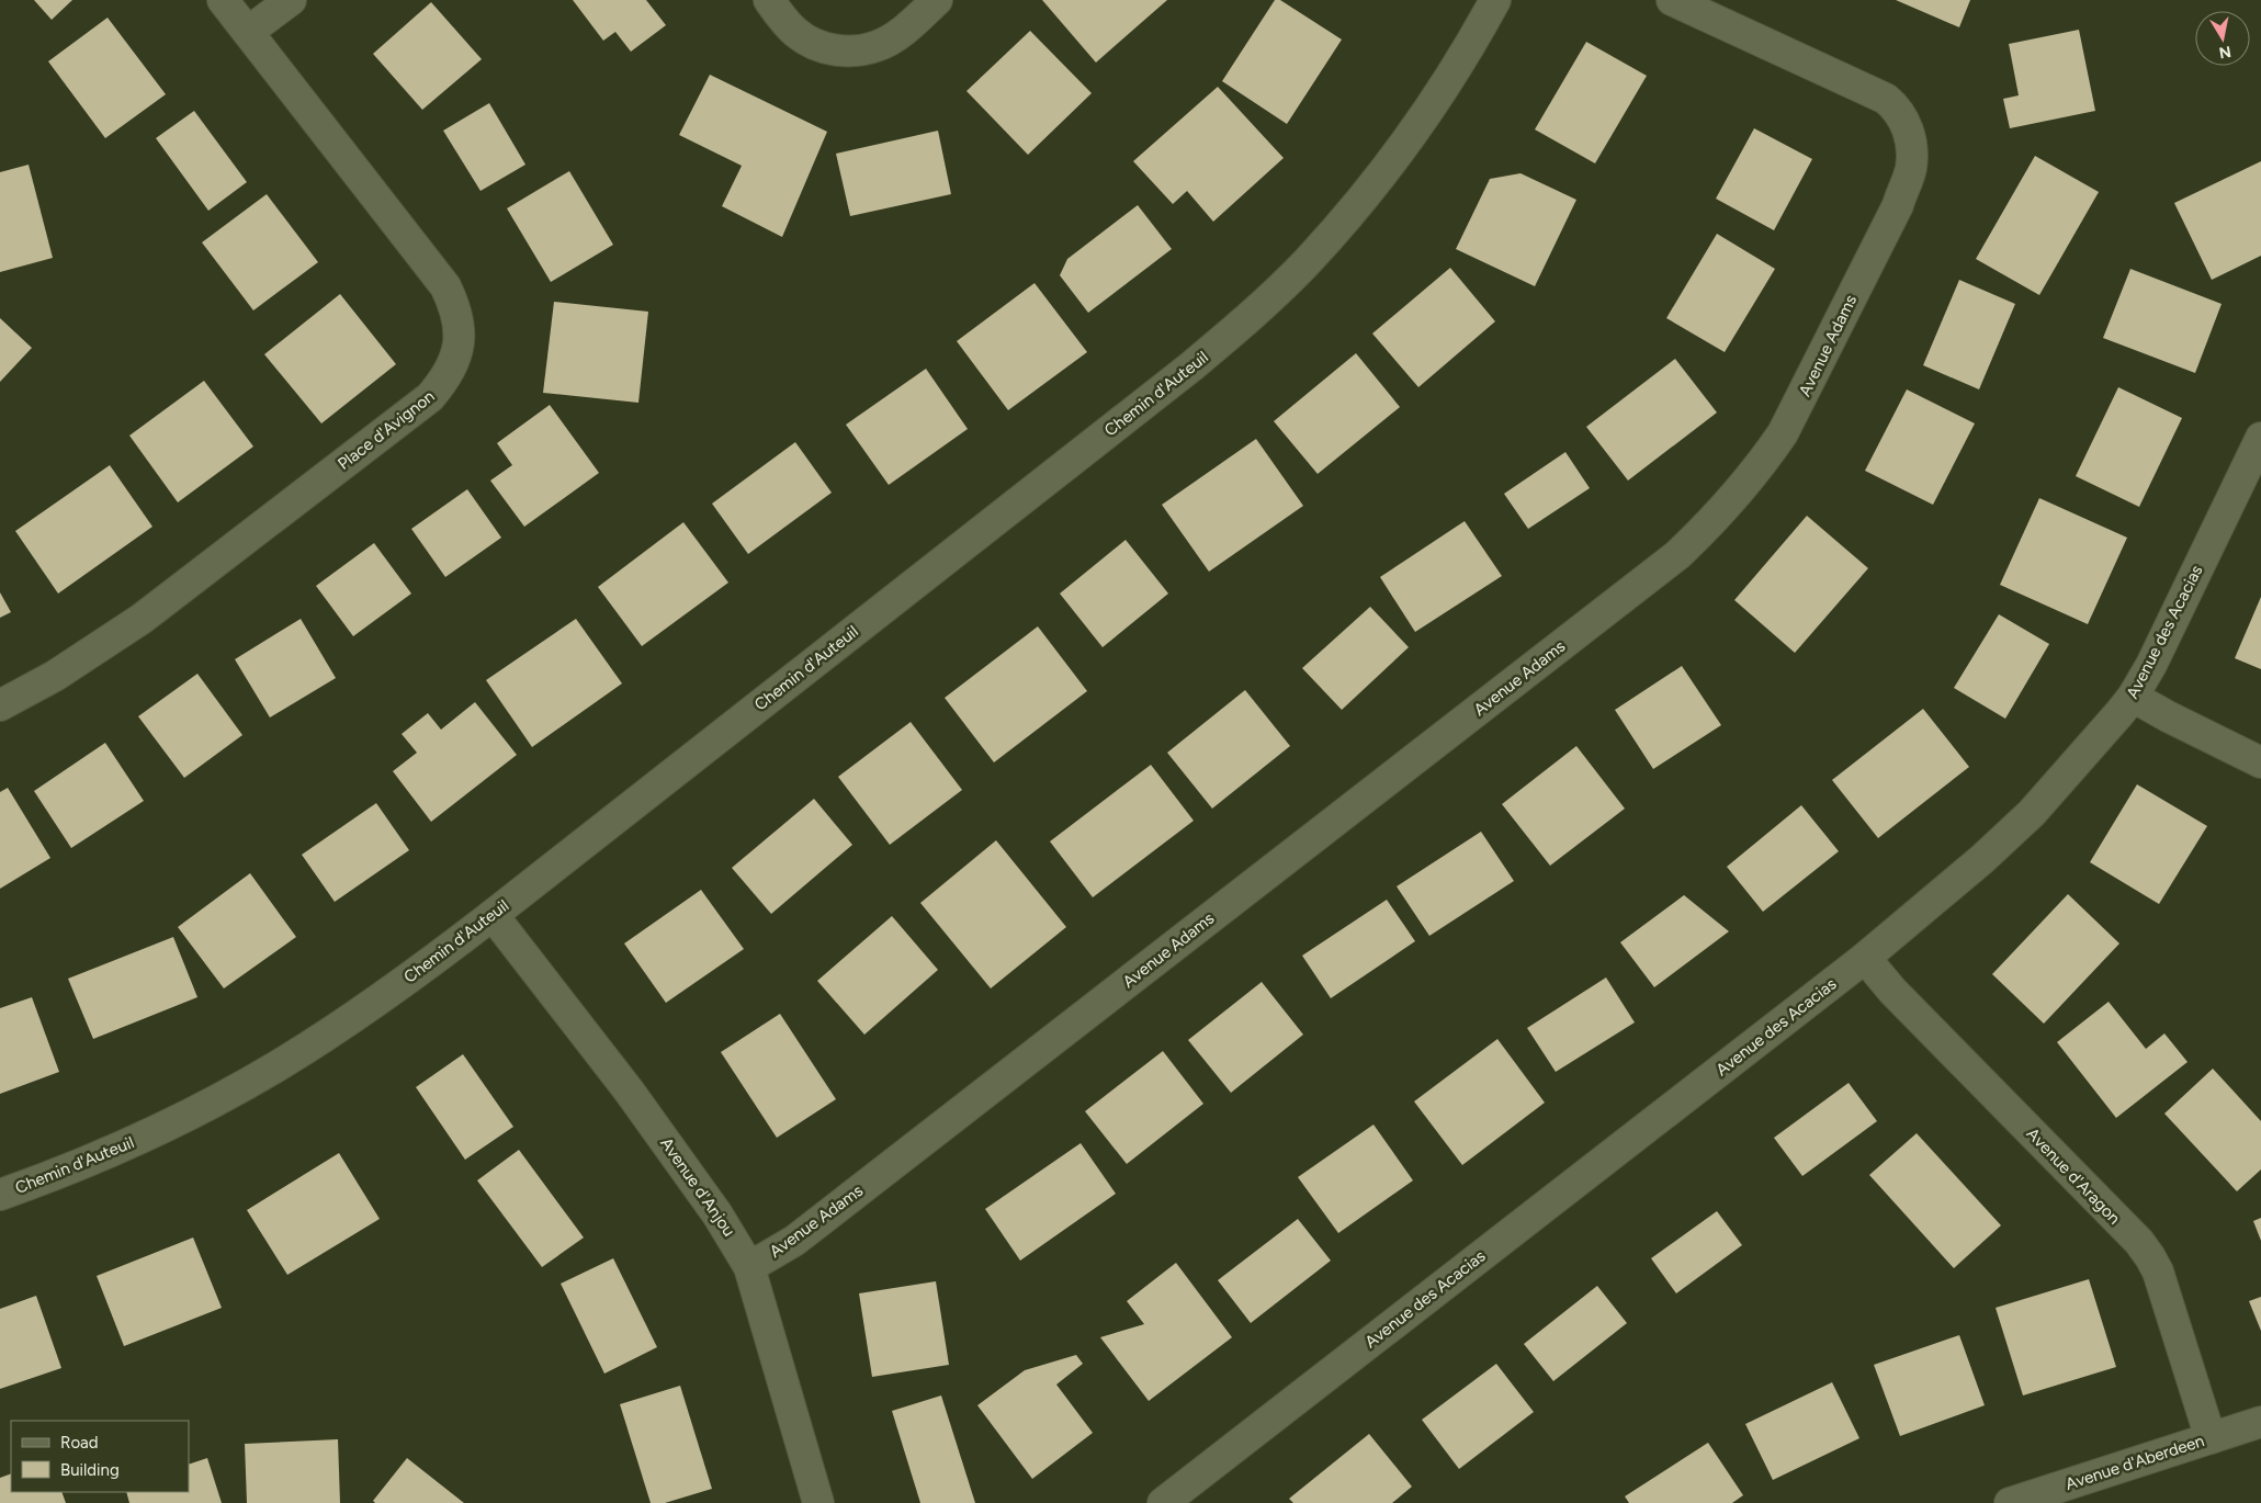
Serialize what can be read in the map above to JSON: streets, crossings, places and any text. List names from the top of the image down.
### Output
{
  "streets": {
    "street": [
      "Avenue Adams",
      "Chemin d'Auteuil",
      "Place d'Avignon",
      "Avenue des Acacias",
      "Avenue d'Aragon",
      "Avenue d'Anjou",
      "Avenue d'Aberdeen"
    ]
  },
  "crossings": [
    ["Avenue Adams", "Avenue d'Anjou"],
    ["Chemin d'Auteuil", "Avenue d'Anjou"],
    ["Avenue des Acacias", "Avenue d'Aragon"],
    ["Avenue d'Aragon", "Avenue d'Aberdeen"]
  ],
  "legend": ["Road", "Building"],
  "north": "bottom"
}
